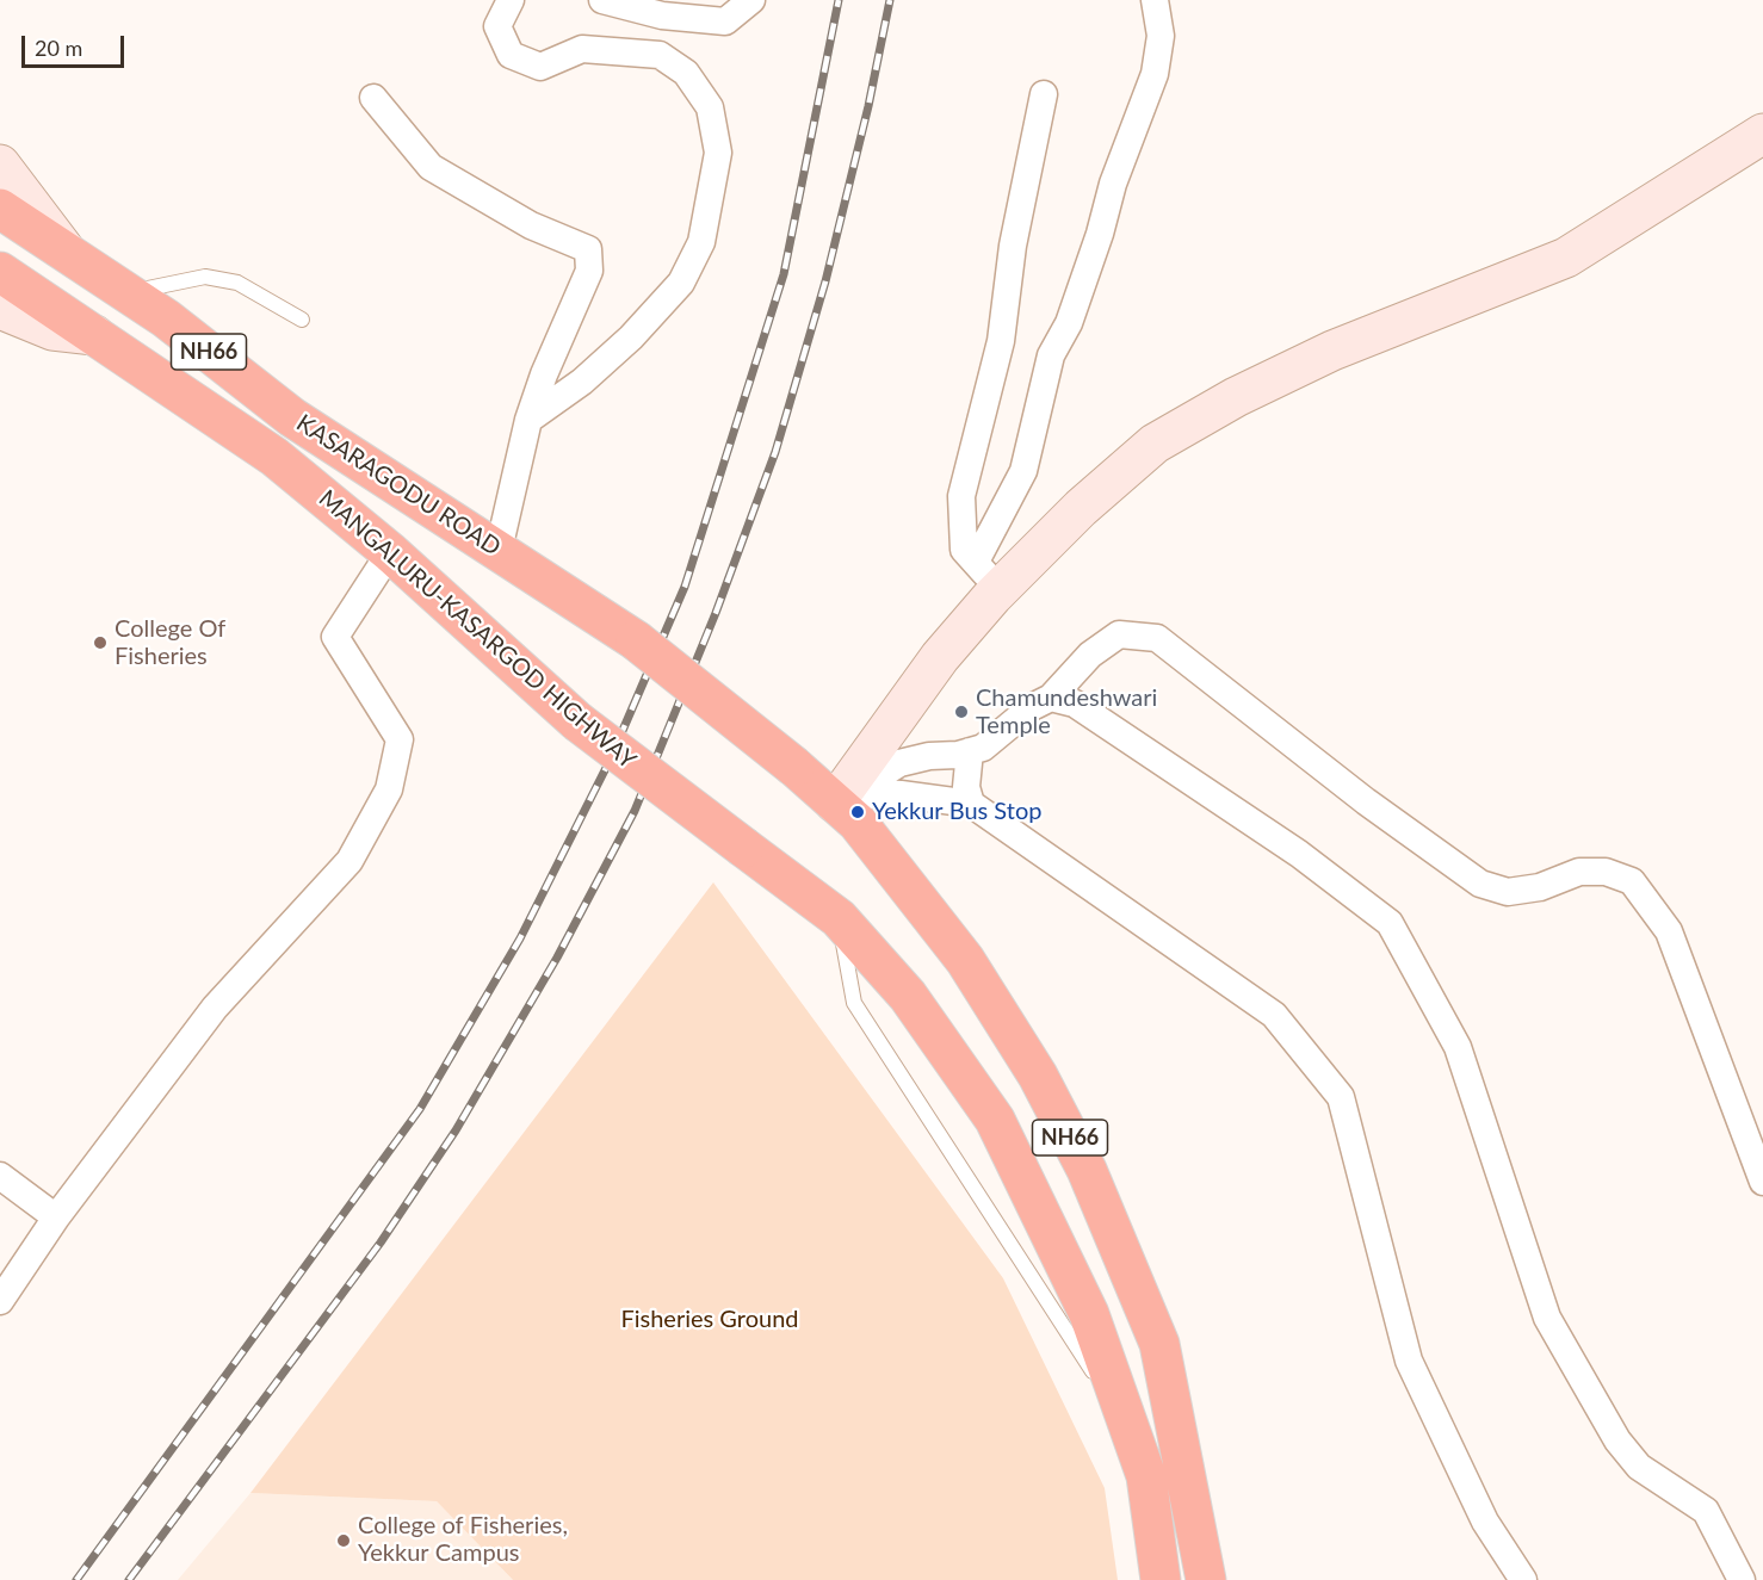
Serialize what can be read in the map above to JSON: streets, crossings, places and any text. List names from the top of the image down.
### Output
{
  "streets": {
    "highway": ["NH66", "KASARAGODU ROAD", "MANGALURU-KASARGOD HIGHWAY"]
  },
  "crossings": [
    ["NH66", "KASARAGODU ROAD"],
    ["KASARAGODU ROAD", "MANGALURU-KASARGOD HIGHWAY"]
  ],
  "parks": ["Fisheries Ground"],
  "places": [
    "College Of Fisheries",
    "Chamundeshwari Temple",
    "Yekkur Bus Stop",
    "College of Fisheries, Yekkur Campus"
  ],
  "scale_bar": "20 m"
}
